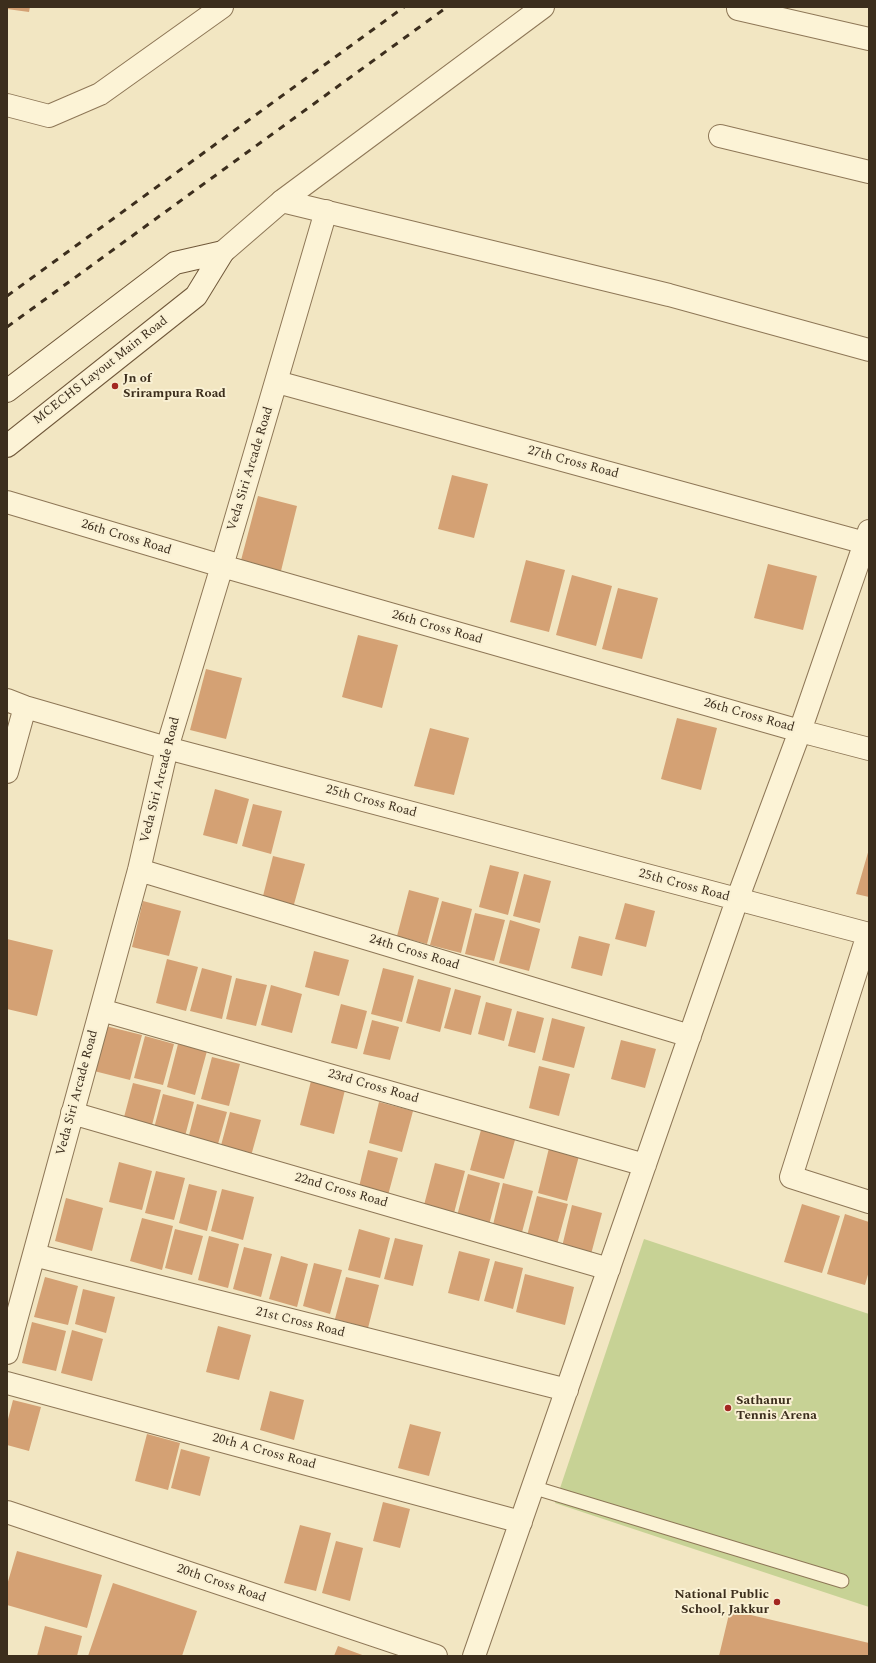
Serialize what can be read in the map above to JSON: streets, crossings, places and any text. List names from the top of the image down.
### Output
{
  "streets": {
    "street": [
      "MCECHS Layout Main Road",
      "27th Cross Road",
      "Veda Siri Arcade Road",
      "26th Cross Road",
      "25th Cross Road",
      "24th Cross Road",
      "23rd Cross Road",
      "22nd Cross Road",
      "21st Cross Road",
      "20th A Cross Road",
      "20th Cross Road"
    ]
  },
  "crossings": [
    ["27th Cross Road", "Veda Siri Arcade Road"],
    ["Veda Siri Arcade Road", "26th Cross Road"],
    ["Veda Siri Arcade Road", "25th Cross Road"],
    ["Veda Siri Arcade Road", "24th Cross Road"],
    ["Veda Siri Arcade Road", "23rd Cross Road"],
    ["Veda Siri Arcade Road", "22nd Cross Road"],
    ["Veda Siri Arcade Road", "21st Cross Road"]
  ],
  "places": ["Jn of Srirampura Road", "Sathanur Tennis Arena", "National Public School, Jakkur"]
}
